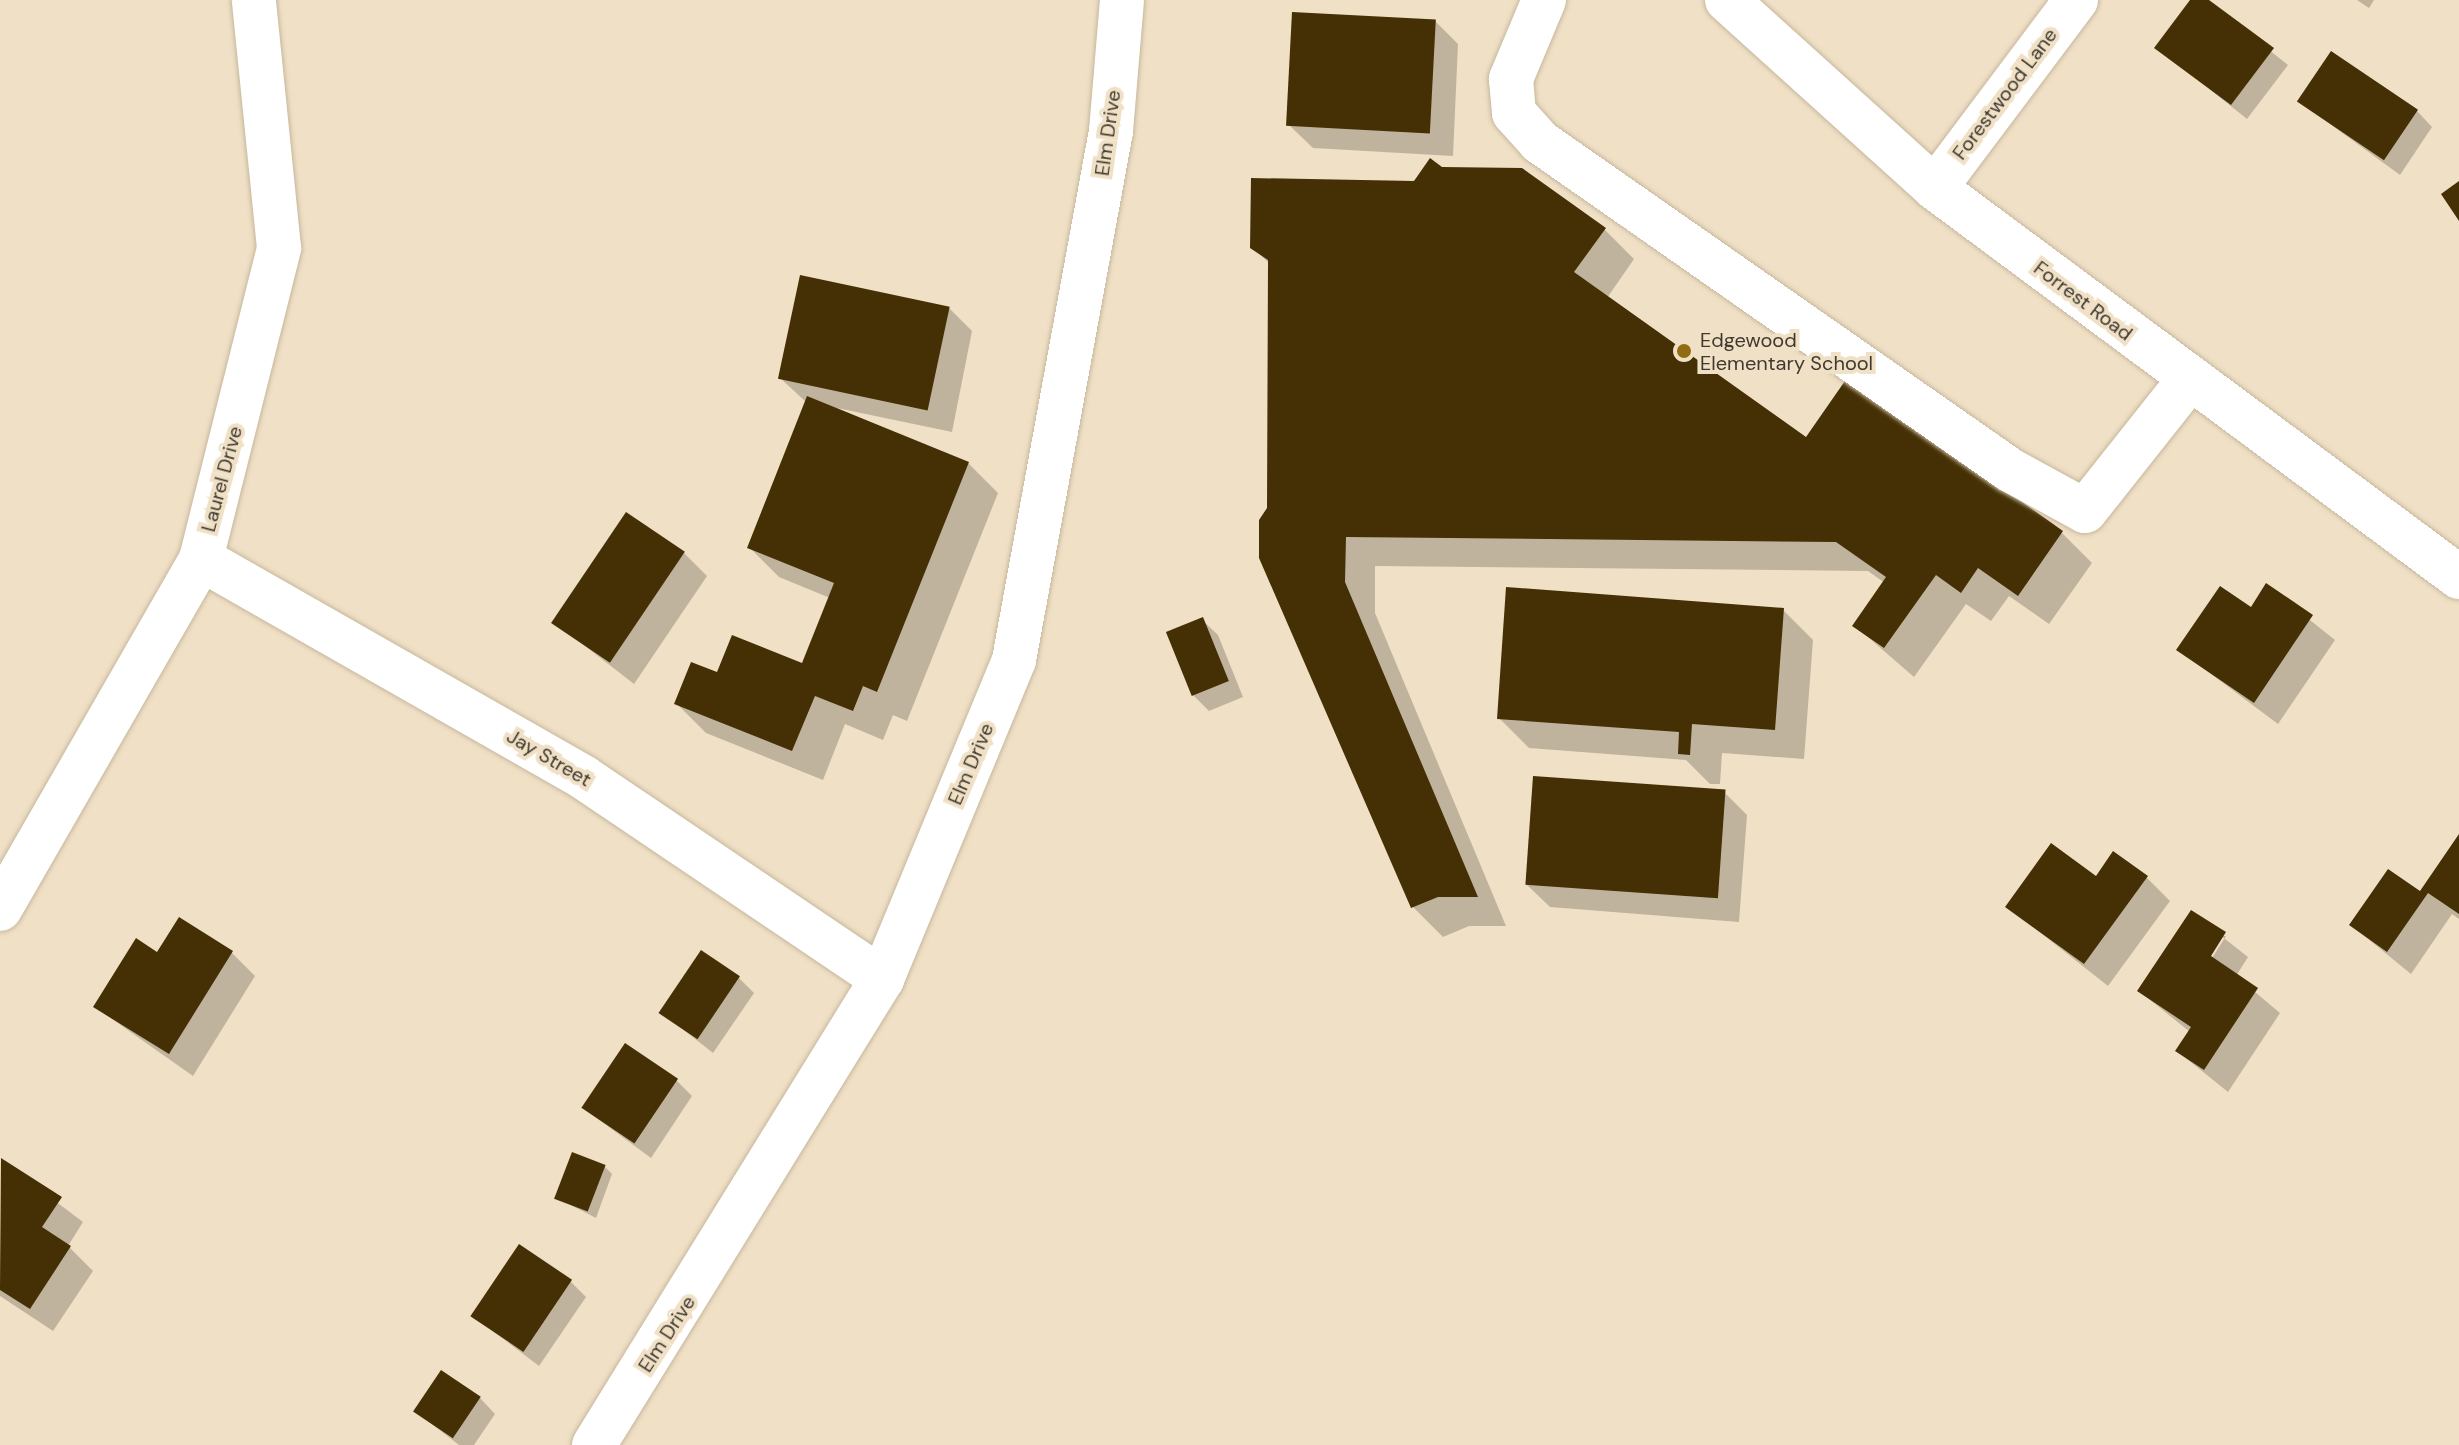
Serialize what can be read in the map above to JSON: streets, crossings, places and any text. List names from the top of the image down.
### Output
{
  "streets": {
    "street": [
      "Forestwood Lane",
      "Elm Drive",
      "Forrest Road",
      "Laurel Drive",
      "Jay Street"
    ]
  },
  "crossings": [
    ["Forestwood Lane", "Forrest Road"],
    ["Elm Drive", "Jay Street"],
    ["Laurel Drive", "Jay Street"]
  ],
  "places": ["Edgewood Elementary School"]
}
